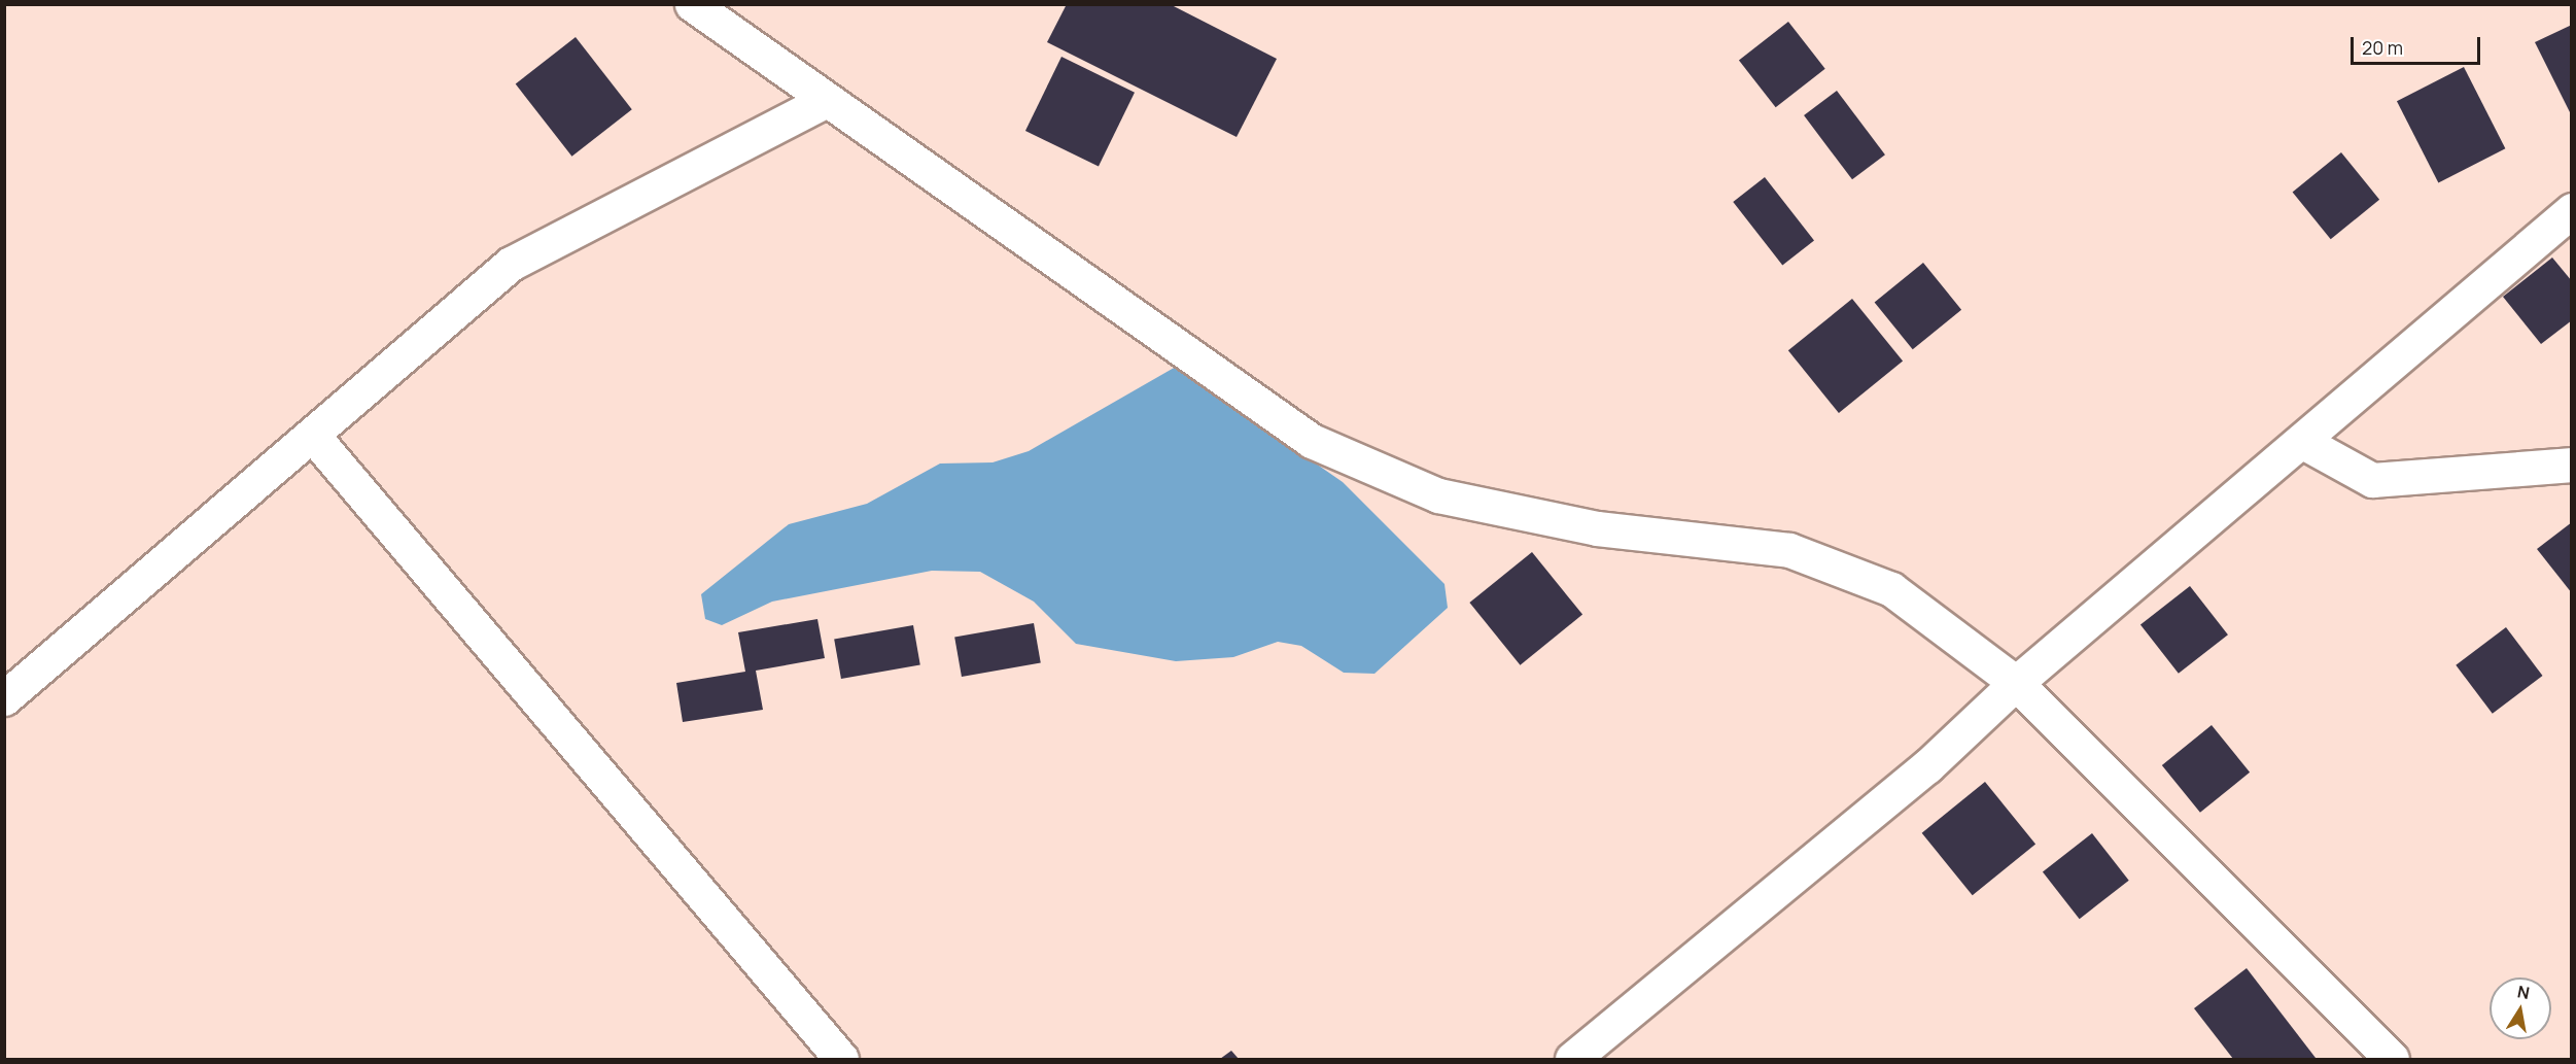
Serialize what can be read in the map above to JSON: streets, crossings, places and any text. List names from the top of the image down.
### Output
{
  "scale_bar": "20 m",
  "north": "top"
}
